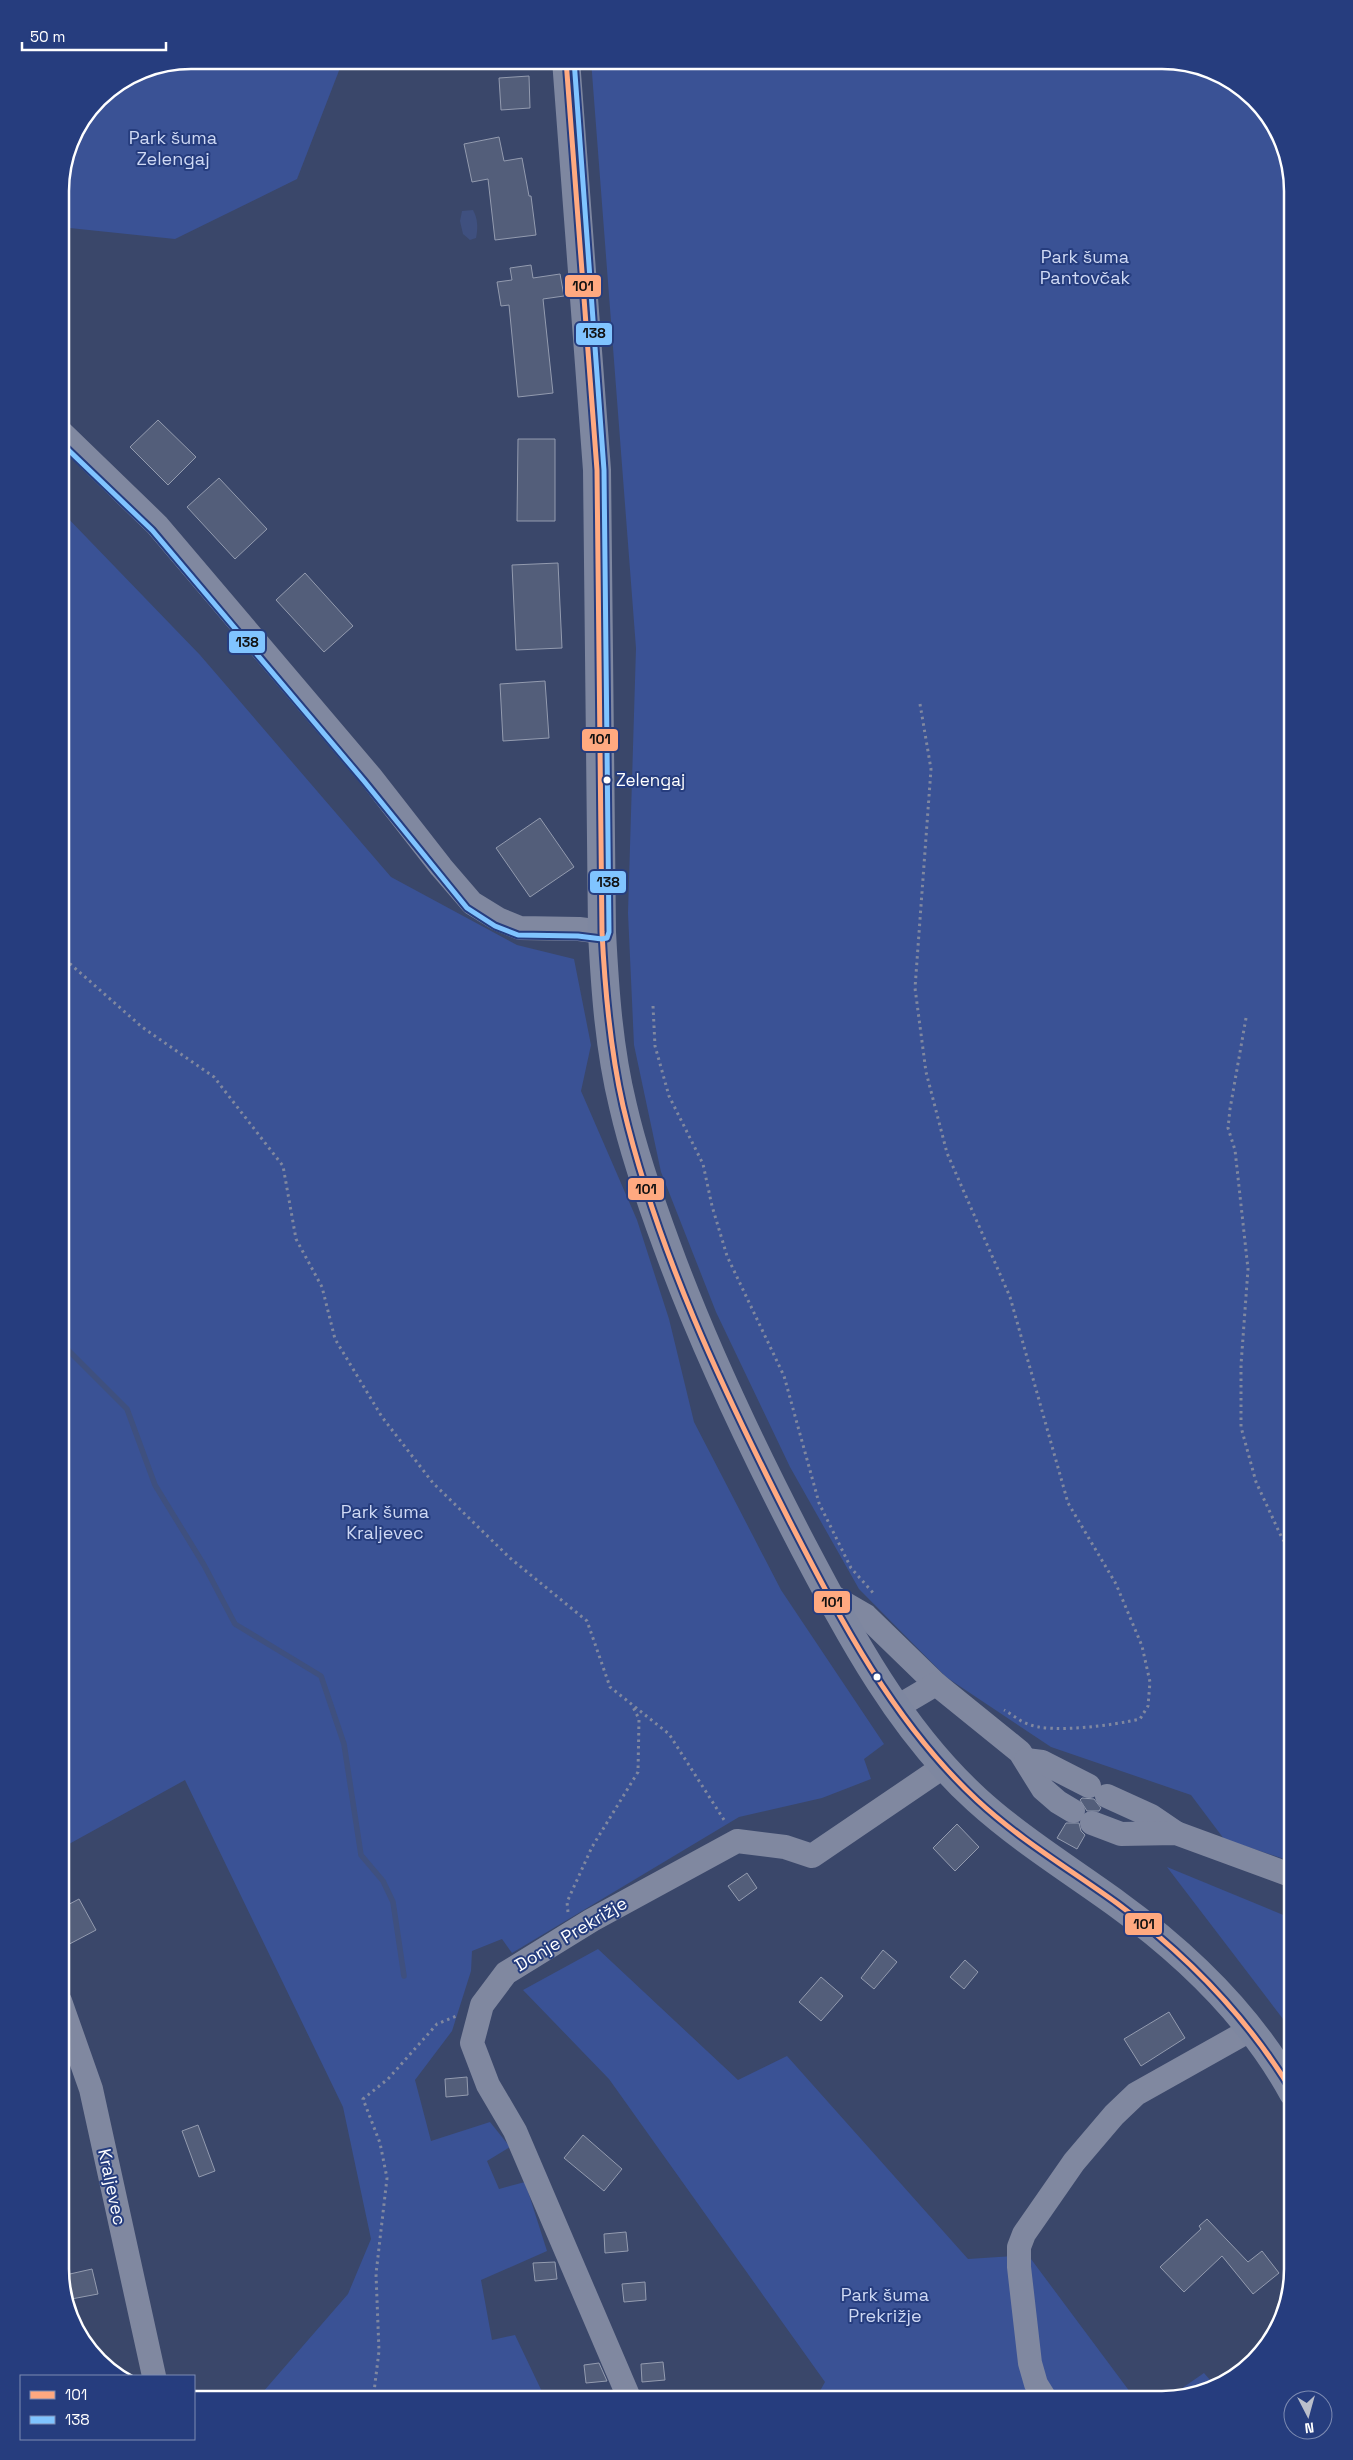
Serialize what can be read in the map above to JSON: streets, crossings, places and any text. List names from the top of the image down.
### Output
{
  "streets": {
    "street": ["Donje Prekrižje", "Kraljevec"]
  },
  "parks": [
    "Park šuma Zelengaj",
    "Park šuma Pantovčak",
    "Park šuma Kraljevec",
    "Park šuma Prekrižje"
  ],
  "places": ["Zelengaj"],
  "lines": ["transit line 101", "transit line 138"],
  "legend": ["101", "138"],
  "scale_bar": "50 m",
  "north": "bottom"
}
